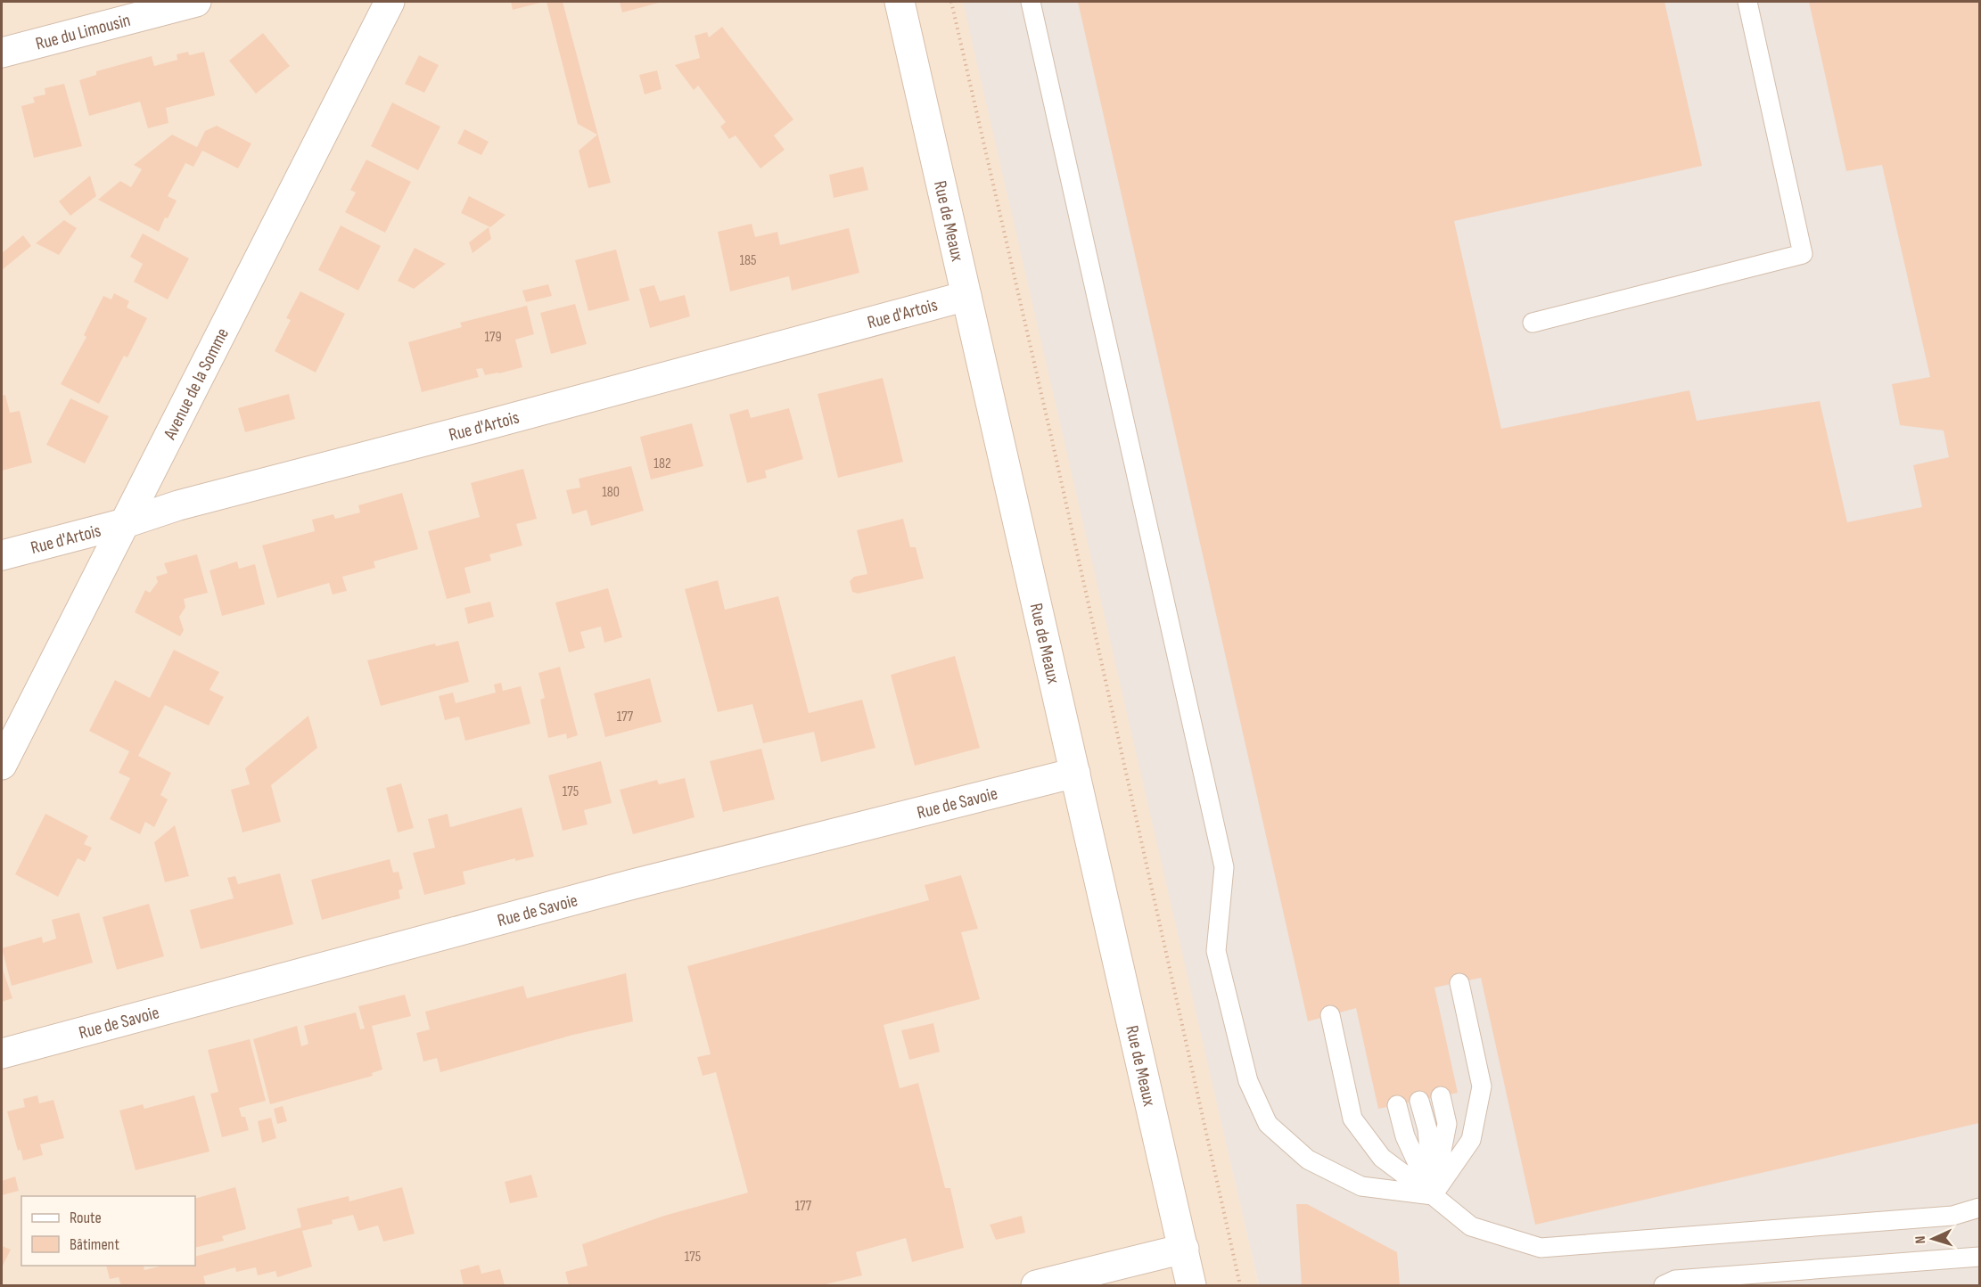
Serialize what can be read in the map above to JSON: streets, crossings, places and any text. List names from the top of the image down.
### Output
{
  "streets": {
    "street": [
      "Rue du Limousin",
      "Rue de Meaux",
      "Rue d'Artois",
      "Avenue de la Somme",
      "Rue de Savoie"
    ]
  },
  "crossings": [
    ["Rue de Meaux", "Rue d'Artois"],
    ["Rue de Meaux", "Rue de Savoie"],
    ["Rue d'Artois", "Avenue de la Somme"]
  ],
  "house_numbers": [
    "185",
    "179",
    "182",
    "180",
    "177",
    "175",
    "177",
    "175"
  ],
  "legend": ["Route", "Bâtiment"],
  "north": "left"
}
